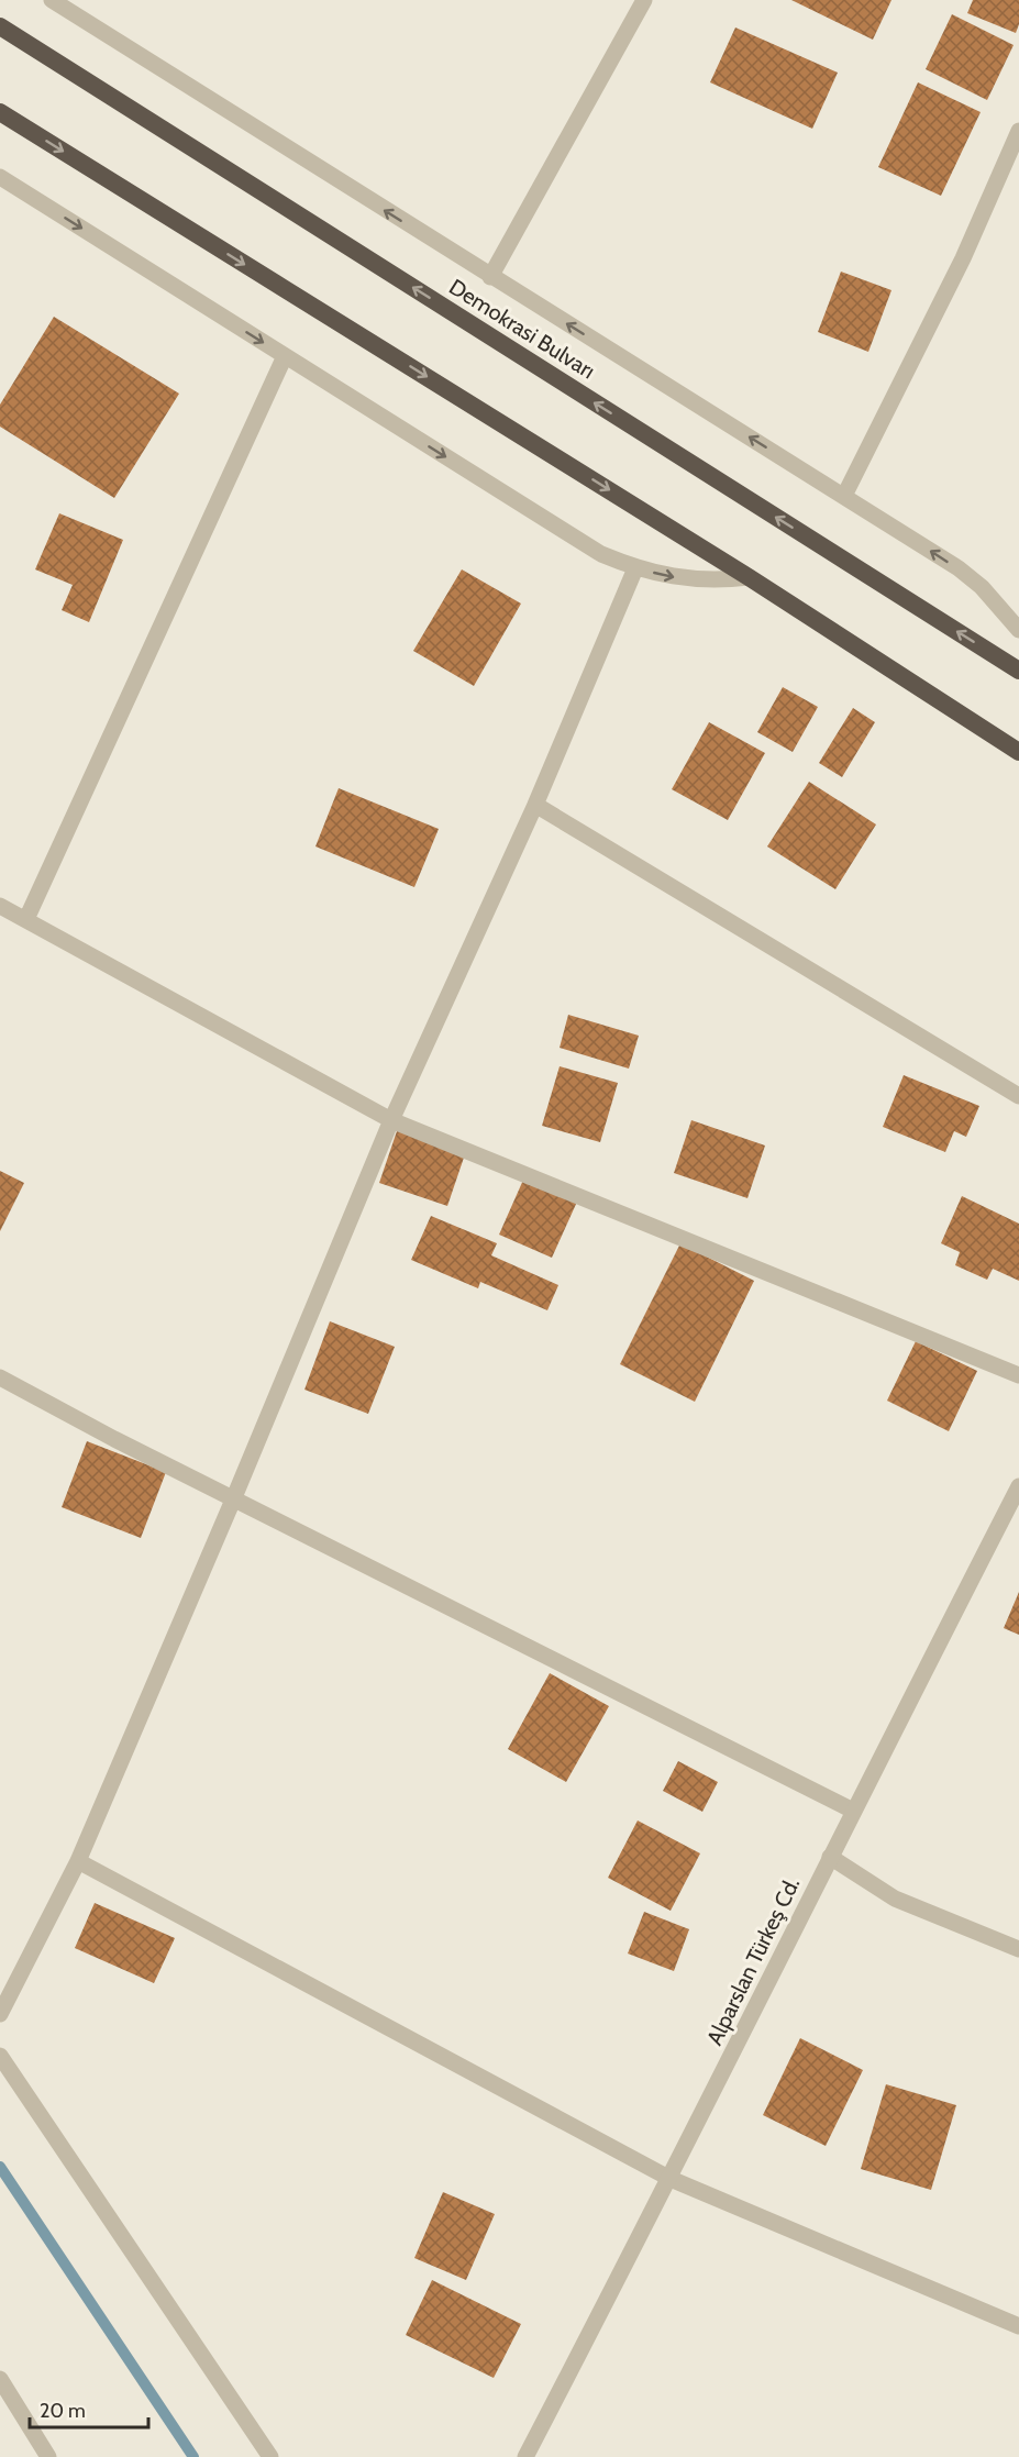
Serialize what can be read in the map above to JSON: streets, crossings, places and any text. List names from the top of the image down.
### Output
{
  "streets": {
    "highway": ["Demokrasi Bulvarı"],
    "street": ["Alparslan Türkeş Cd."]
  },
  "scale_bar": "20 m"
}
